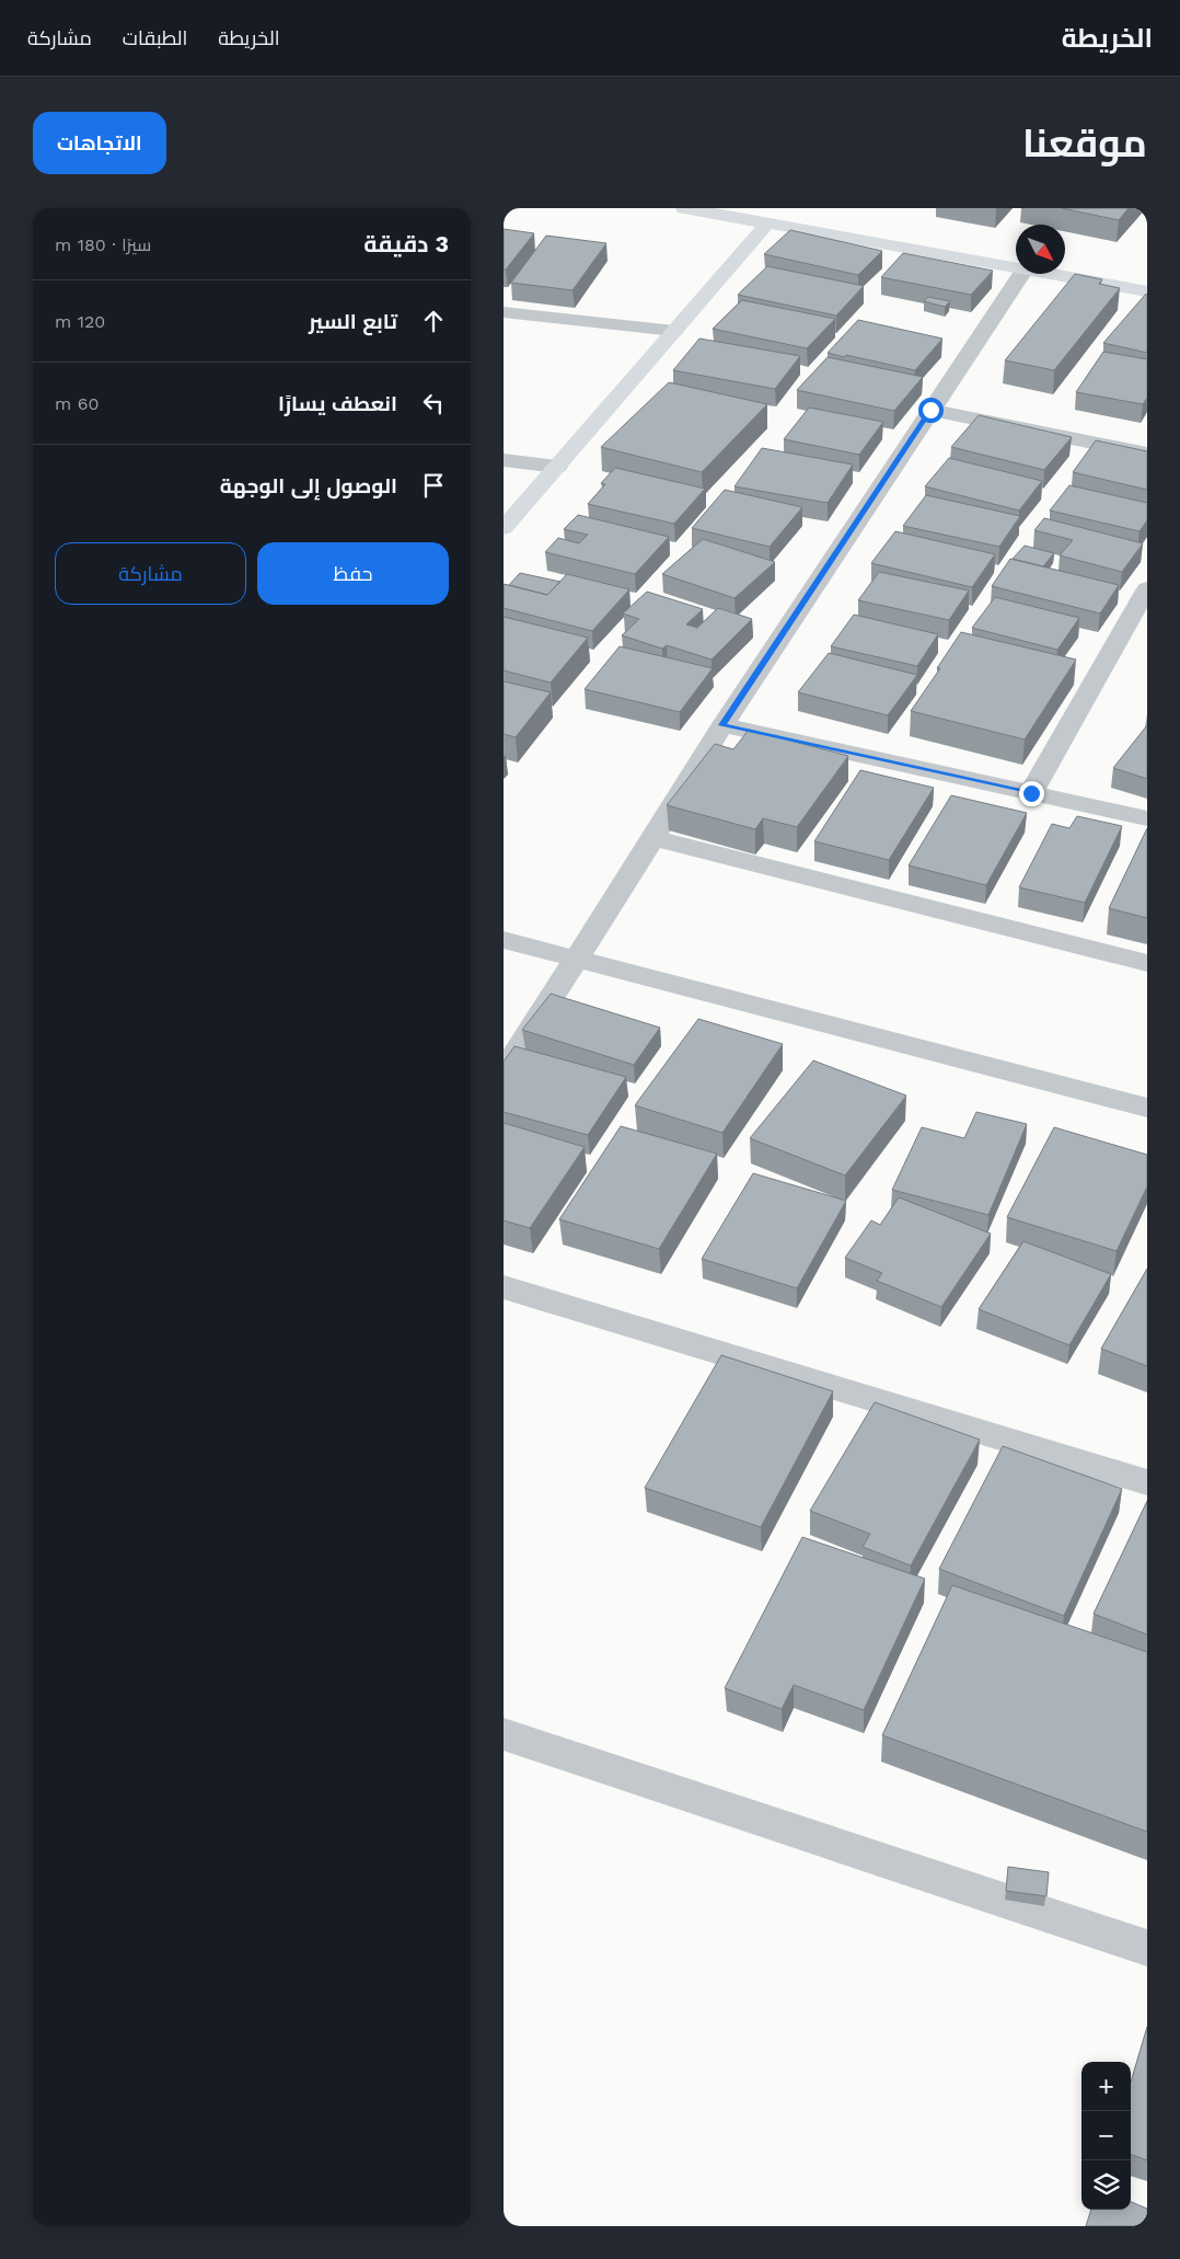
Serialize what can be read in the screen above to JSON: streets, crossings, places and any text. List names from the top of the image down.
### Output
{
  "north": "bottom right",
  "page": {
    "header": "الخريطة",
    "nav": ["الخريطة", "الطبقات", "مشاركة"],
    "title": "موقعنا",
    "buttons": [
      "الاتجاهات",
      ["حفظ", "مشاركة"]
    ],
    "heading": ["3 دقيقة", "سيرًا · 180 m"],
    "list": [
      ["تابع السير", "120 m"],
      ["انعطف يسارًا", "60 m"],
      "الوصول إلى الوجهة"
    ],
    "map_buttons": ["+", "−"]
  }
}
